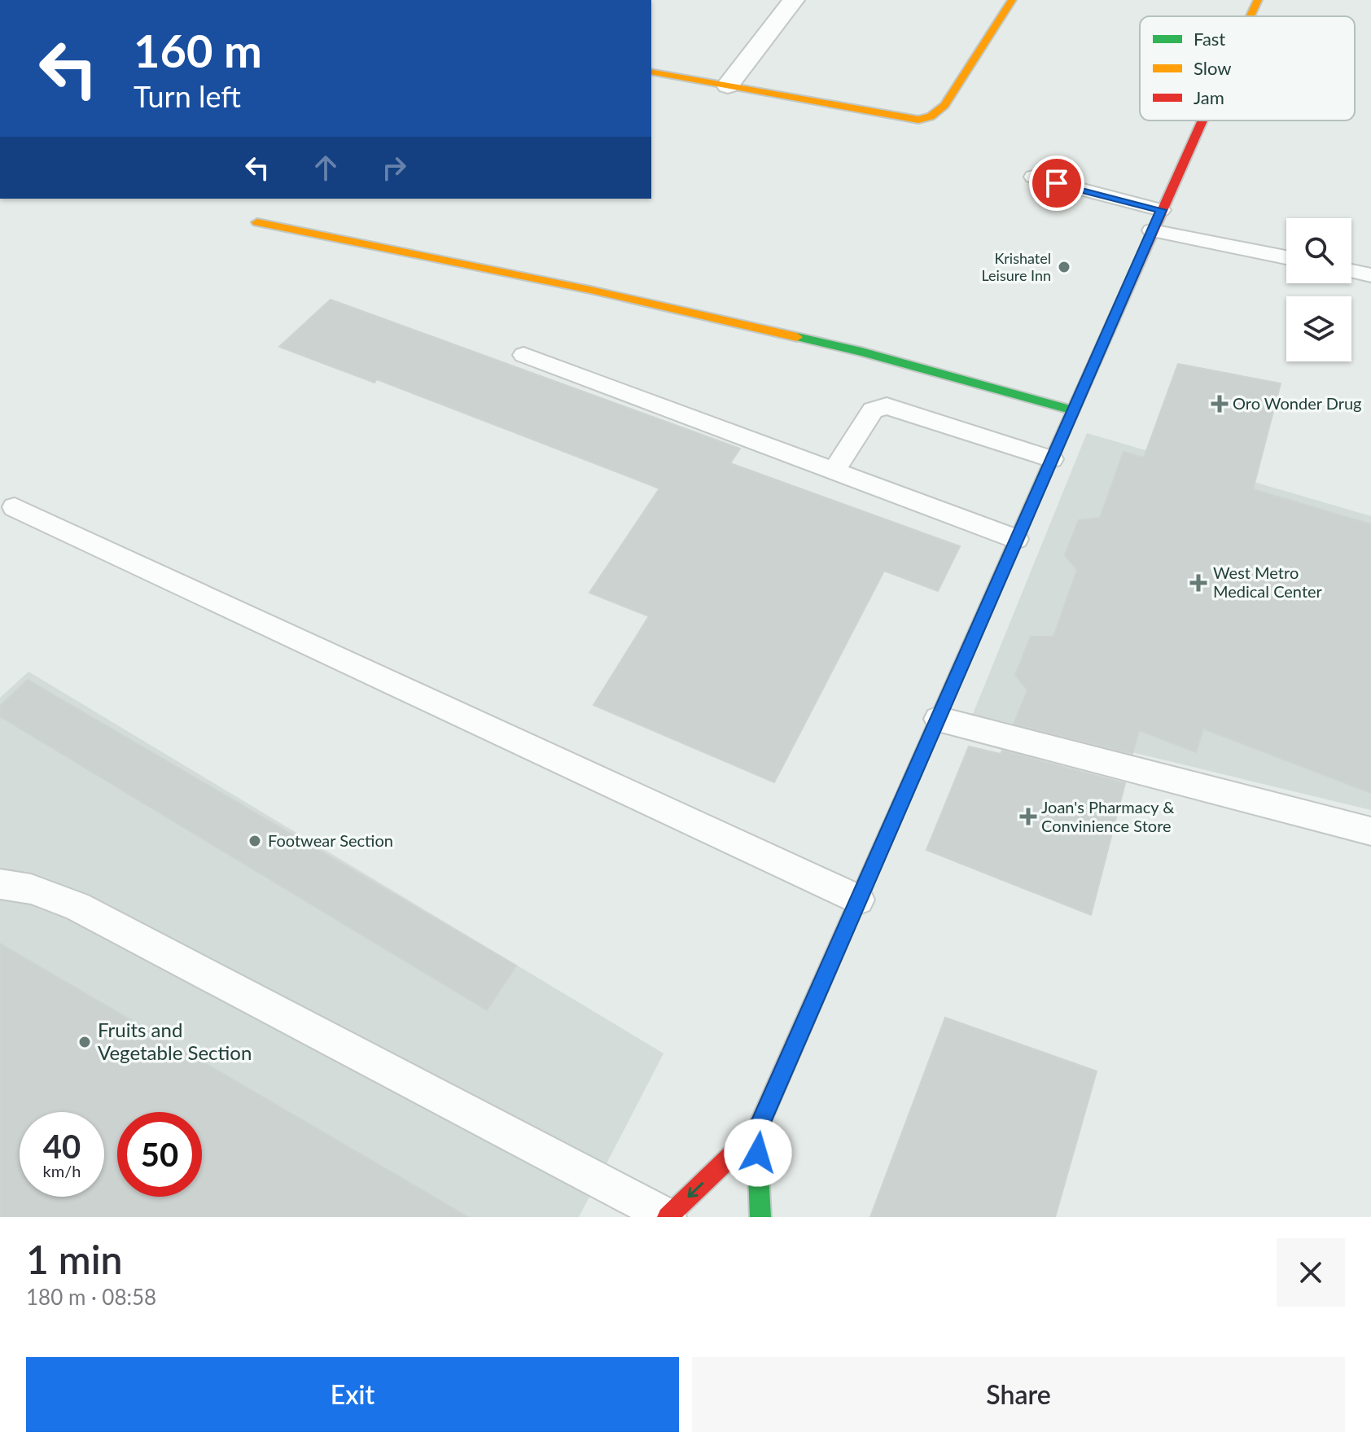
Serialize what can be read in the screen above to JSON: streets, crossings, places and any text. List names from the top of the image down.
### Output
{
  "places": {
    "other": ["Krishatel Leisure Inn", "Footwear Section", "Fruits and Vegetable Section"],
    "health": ["Oro Wonder Drug", "West Metro Medical Center", "Joan's Pharmacy & Convinience Store"]
  },
  "legend": ["Fast", "Slow", "Jam"],
  "page": {
    "turn": ["160 m", "Turn left"],
    "speed": "40 km/h",
    "limit": "50",
    "heading": ["1 min", "180 m · 08:58"],
    "buttons": ["Exit", "Share"]
  }
}
